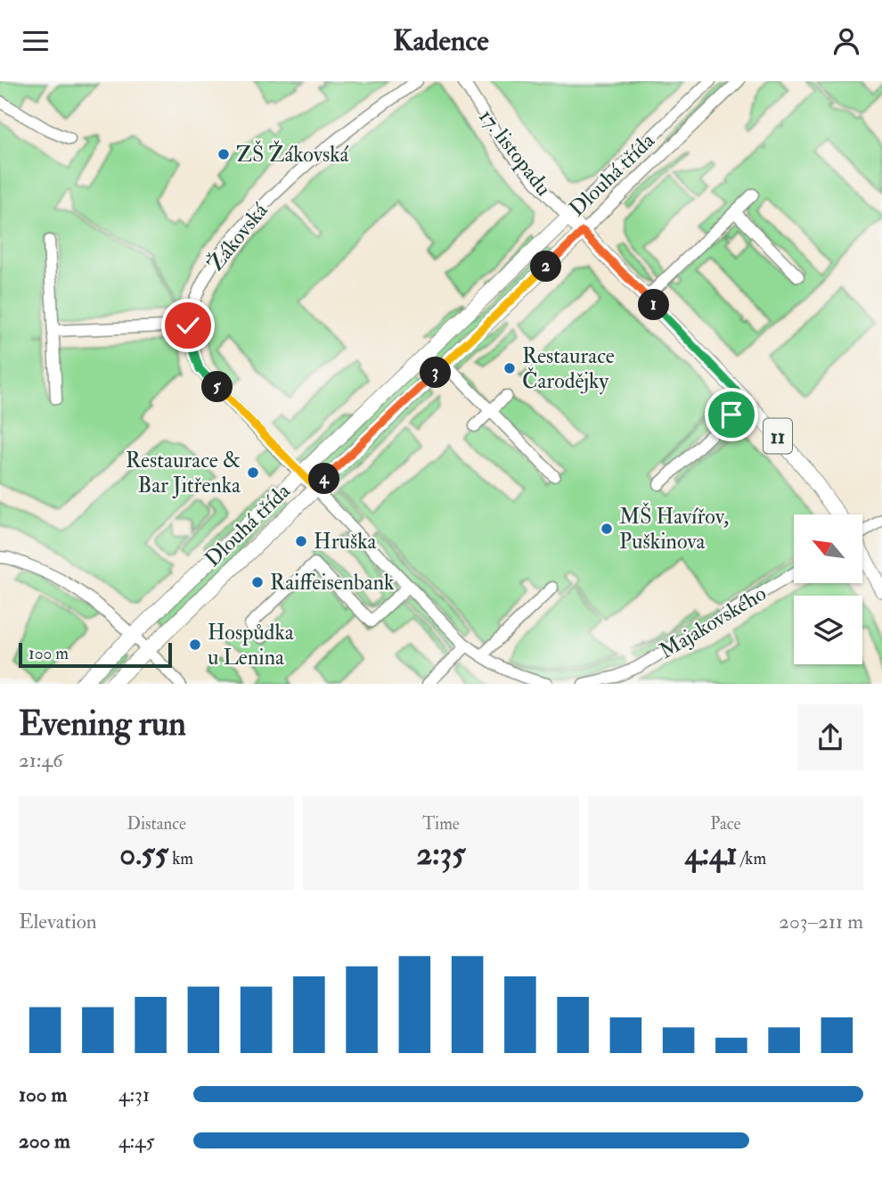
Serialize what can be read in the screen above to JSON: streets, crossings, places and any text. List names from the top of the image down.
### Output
{
  "streets": {
    "main road": ["17. listopadu", "Dlouhá třída", "11"],
    "street": ["Žákovská", "Majakovského"]
  },
  "crossings": [
    ["17. listopadu", "Dlouhá třída"],
    ["Dlouhá třída", "Žákovská"]
  ],
  "places": [
    "ZŠ Žákovská",
    "Restaurace Čarodějky",
    "Restaurace & Bar Jitřenka",
    "MŠ Havířov, Puškinova",
    "Hruška",
    "Raiffeisenbank",
    "Hospůdka u Lenina"
  ],
  "scale_bar": "100 m",
  "north": "top left",
  "page": {
    "header": "Kadence",
    "pins": [
      "2",
      "1",
      "3",
      "5",
      "4"
    ],
    "scale": "100 m",
    "heading": ["Evening run", "21:46"],
    "stats": [
      ["Distance", "0.55 km"],
      ["Time", "2:35"],
      ["Pace", "4:41 /km"]
    ],
    "chart": ["Elevation", "203–211 m"],
    "list": [
      {
        "name": "100 m",
        "note": "4:31"
      },
      {
        "name": "200 m",
        "note": "4:45"
      }
    ]
  }
}
